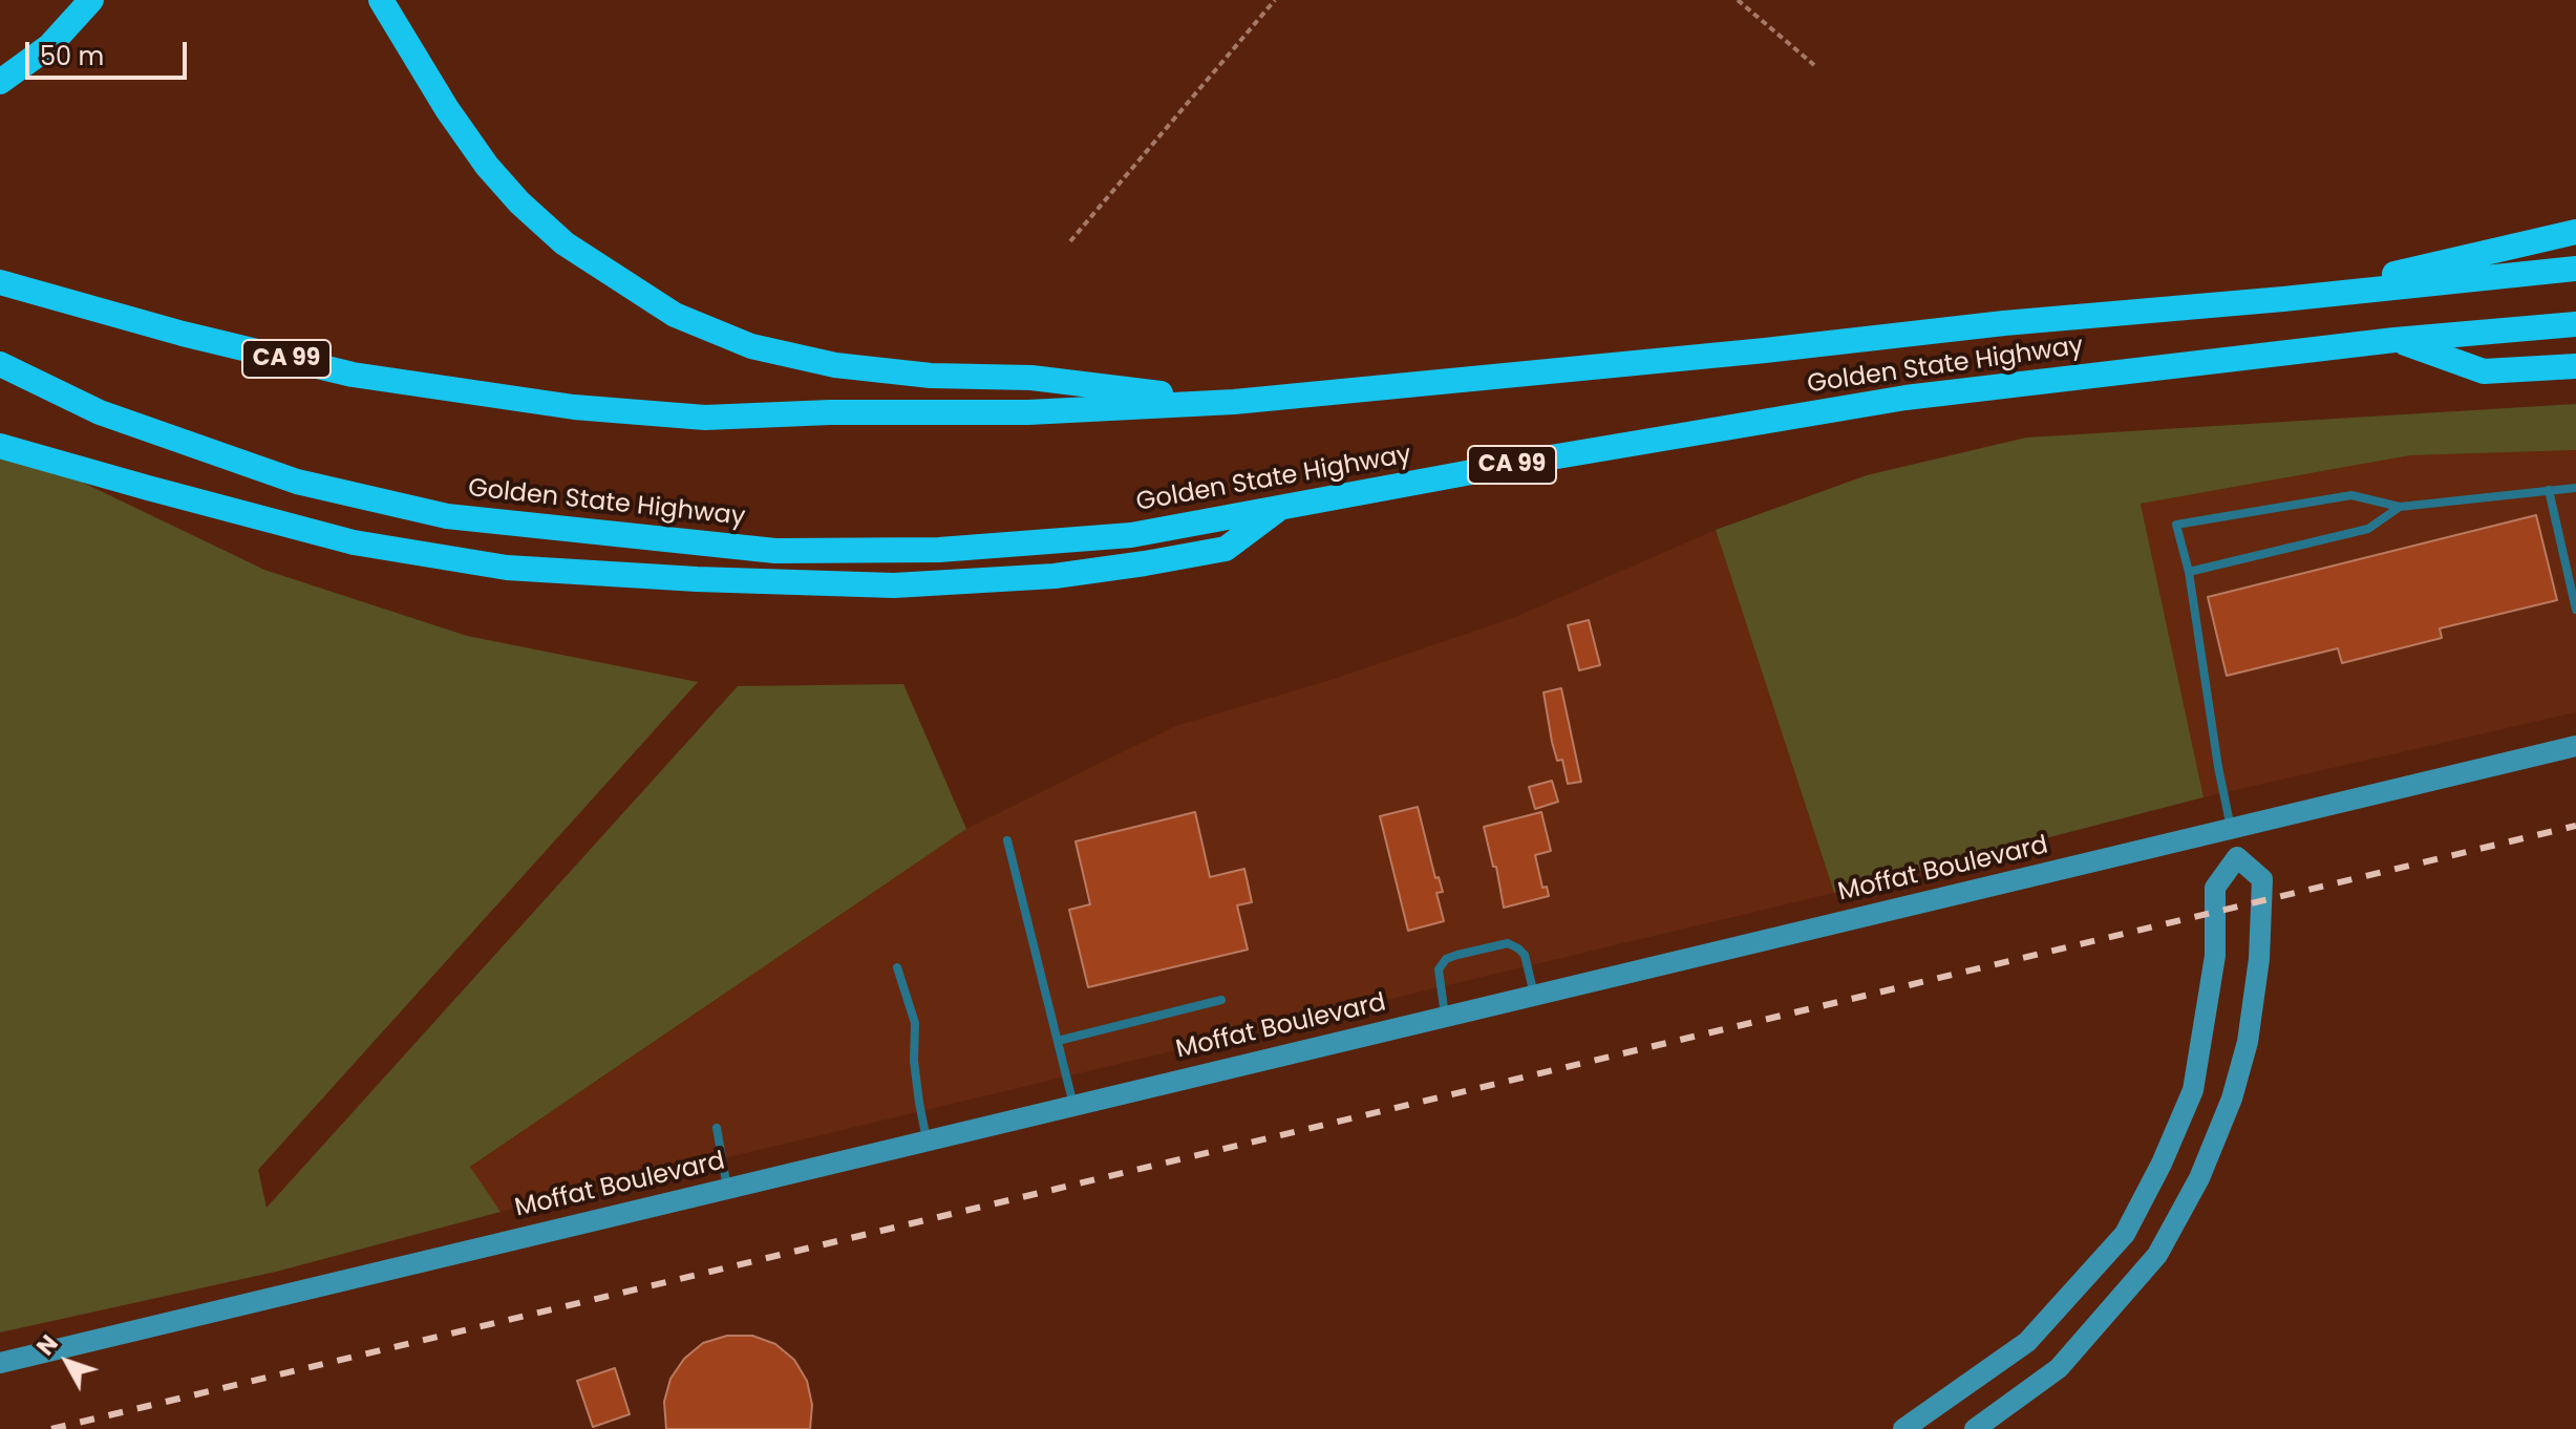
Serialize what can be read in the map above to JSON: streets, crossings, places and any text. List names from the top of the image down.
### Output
{
  "streets": {
    "highway": ["CA 99", "Golden State Highway"],
    "main road": ["Moffat Boulevard"]
  },
  "scale_bar": "50 m",
  "north": "top left"
}
